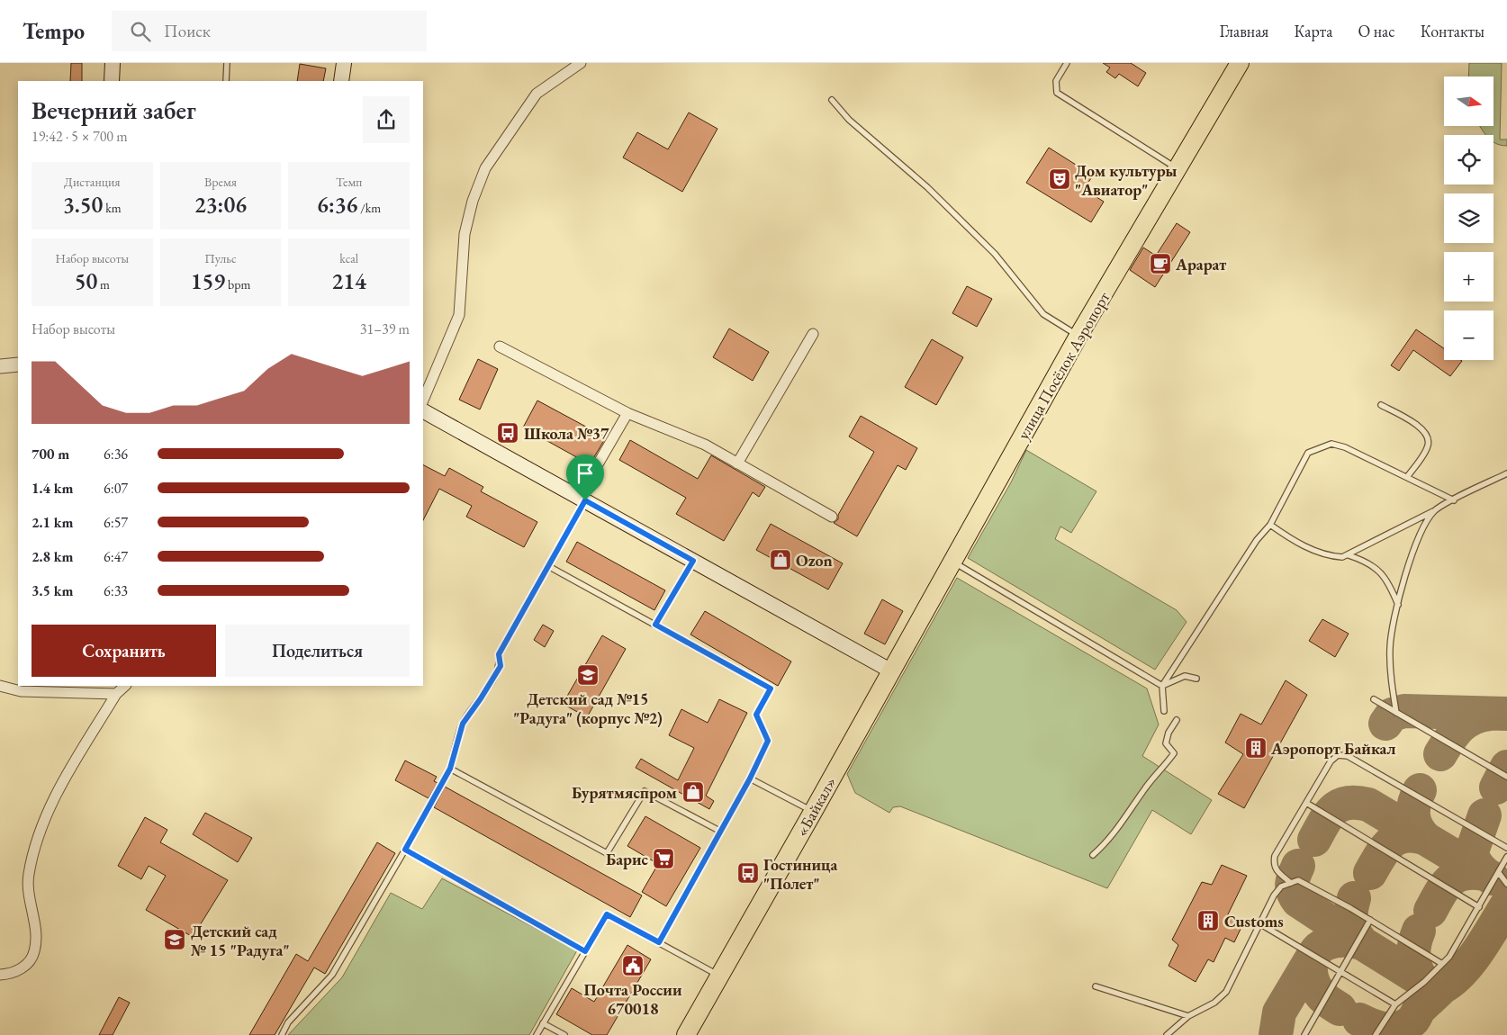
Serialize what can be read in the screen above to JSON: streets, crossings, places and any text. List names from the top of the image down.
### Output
{
  "streets": {
    "highway": ["улица Посёлок Аэропорт", "«Байкал»"]
  },
  "crossings": [
    ["улица Посёлок Аэропорт", "«Байкал»"]
  ],
  "places": {
    "theatre": ["Дом культуры \"Авиатор\""],
    "cafe": ["Арарат"],
    "bus stop": ["Школа №37", "Гостиница \"Полет\""],
    "shop": ["Ozon", "Бурятмяспром"],
    "school or university": ["Детский сад №15 \"Радуга\" (корпус №2)", "Детский сад № 15 \"Радуга\""],
    "building": ["Аэропорт Байкал", "Customs"],
    "supermarket": ["Барис"],
    "public building": ["Почта России 670018"]
  },
  "north": "right",
  "page": {
    "header": "Tempo",
    "search": "Поиск",
    "nav": [
      "Главная",
      "Карта",
      "О нас",
      "Контакты"
    ],
    "map_buttons": ["+", "−"],
    "heading": ["Вечерний забег", "19:42 · 5 × 700 m"],
    "stats": [
      ["Дистанция", "3.50 km"],
      ["Время", "23:06"],
      ["Темп", "6:36 /km"],
      ["Набор высоты", "50 m"],
      ["Пульс", "159 bpm"],
      ["kcal", "214"]
    ],
    "chart": ["Набор высоты", "31–39 m"],
    "list": [
      {
        "name": "700 m",
        "note": "6:36"
      },
      {
        "name": "1.4 km",
        "note": "6:07"
      },
      {
        "name": "2.1 km",
        "note": "6:57"
      },
      {
        "name": "2.8 km",
        "note": "6:47"
      },
      {
        "name": "3.5 km",
        "note": "6:33"
      }
    ],
    "buttons": ["Сохранить", "Поделиться"]
  }
}
